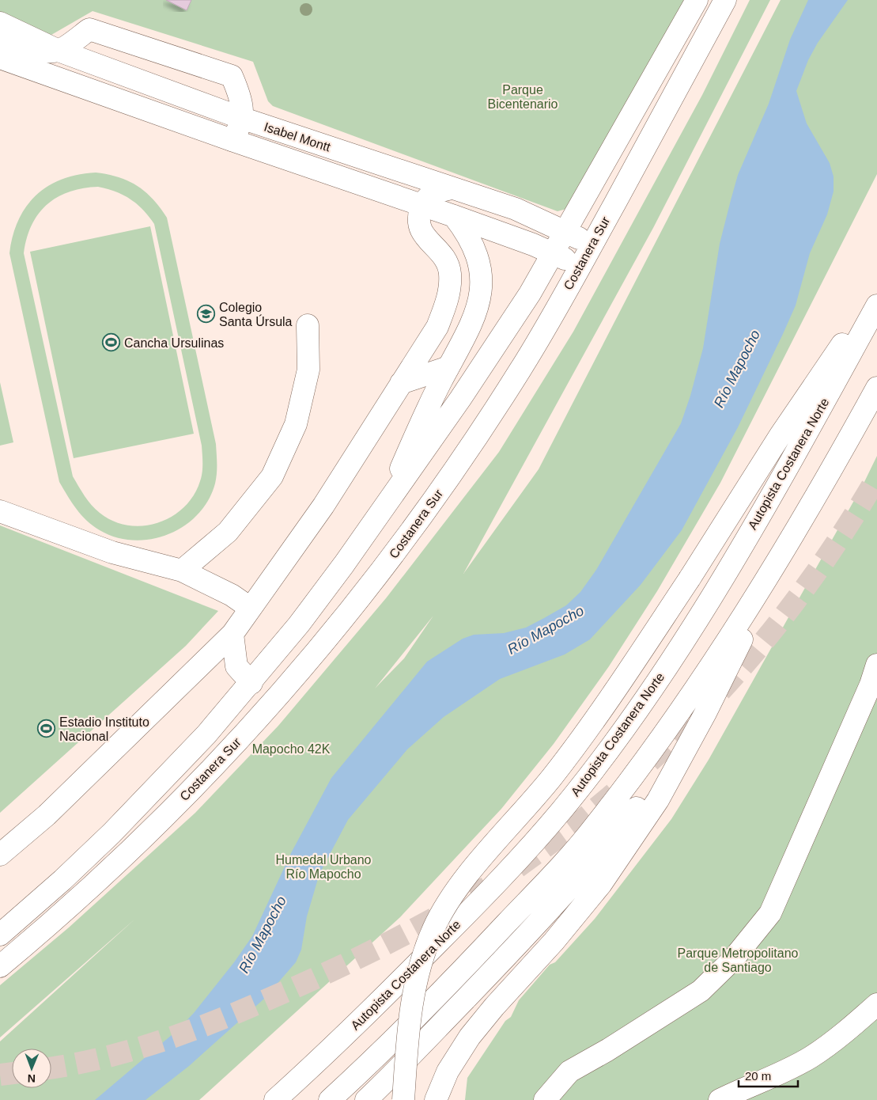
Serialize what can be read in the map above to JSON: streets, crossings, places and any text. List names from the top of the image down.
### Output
{
  "streets": {
    "main road": ["Isabel Montt", "Costanera Sur", "Autopista Costanera Norte"]
  },
  "crossings": [
    ["Isabel Montt", "Costanera Sur"]
  ],
  "water": ["Río Mapocho"],
  "parks": [
    "Parque Bicentenario",
    "Mapocho 42K",
    "Humedal Urbano Río Mapocho",
    "Parque Metropolitano de Santiago"
  ],
  "places": {
    "school or university": ["Colegio Santa Úrsula"],
    "sports": ["Cancha Ursulinas", "Estadio Instituto Nacional"]
  },
  "scale_bar": "20 m",
  "north": "bottom"
}
